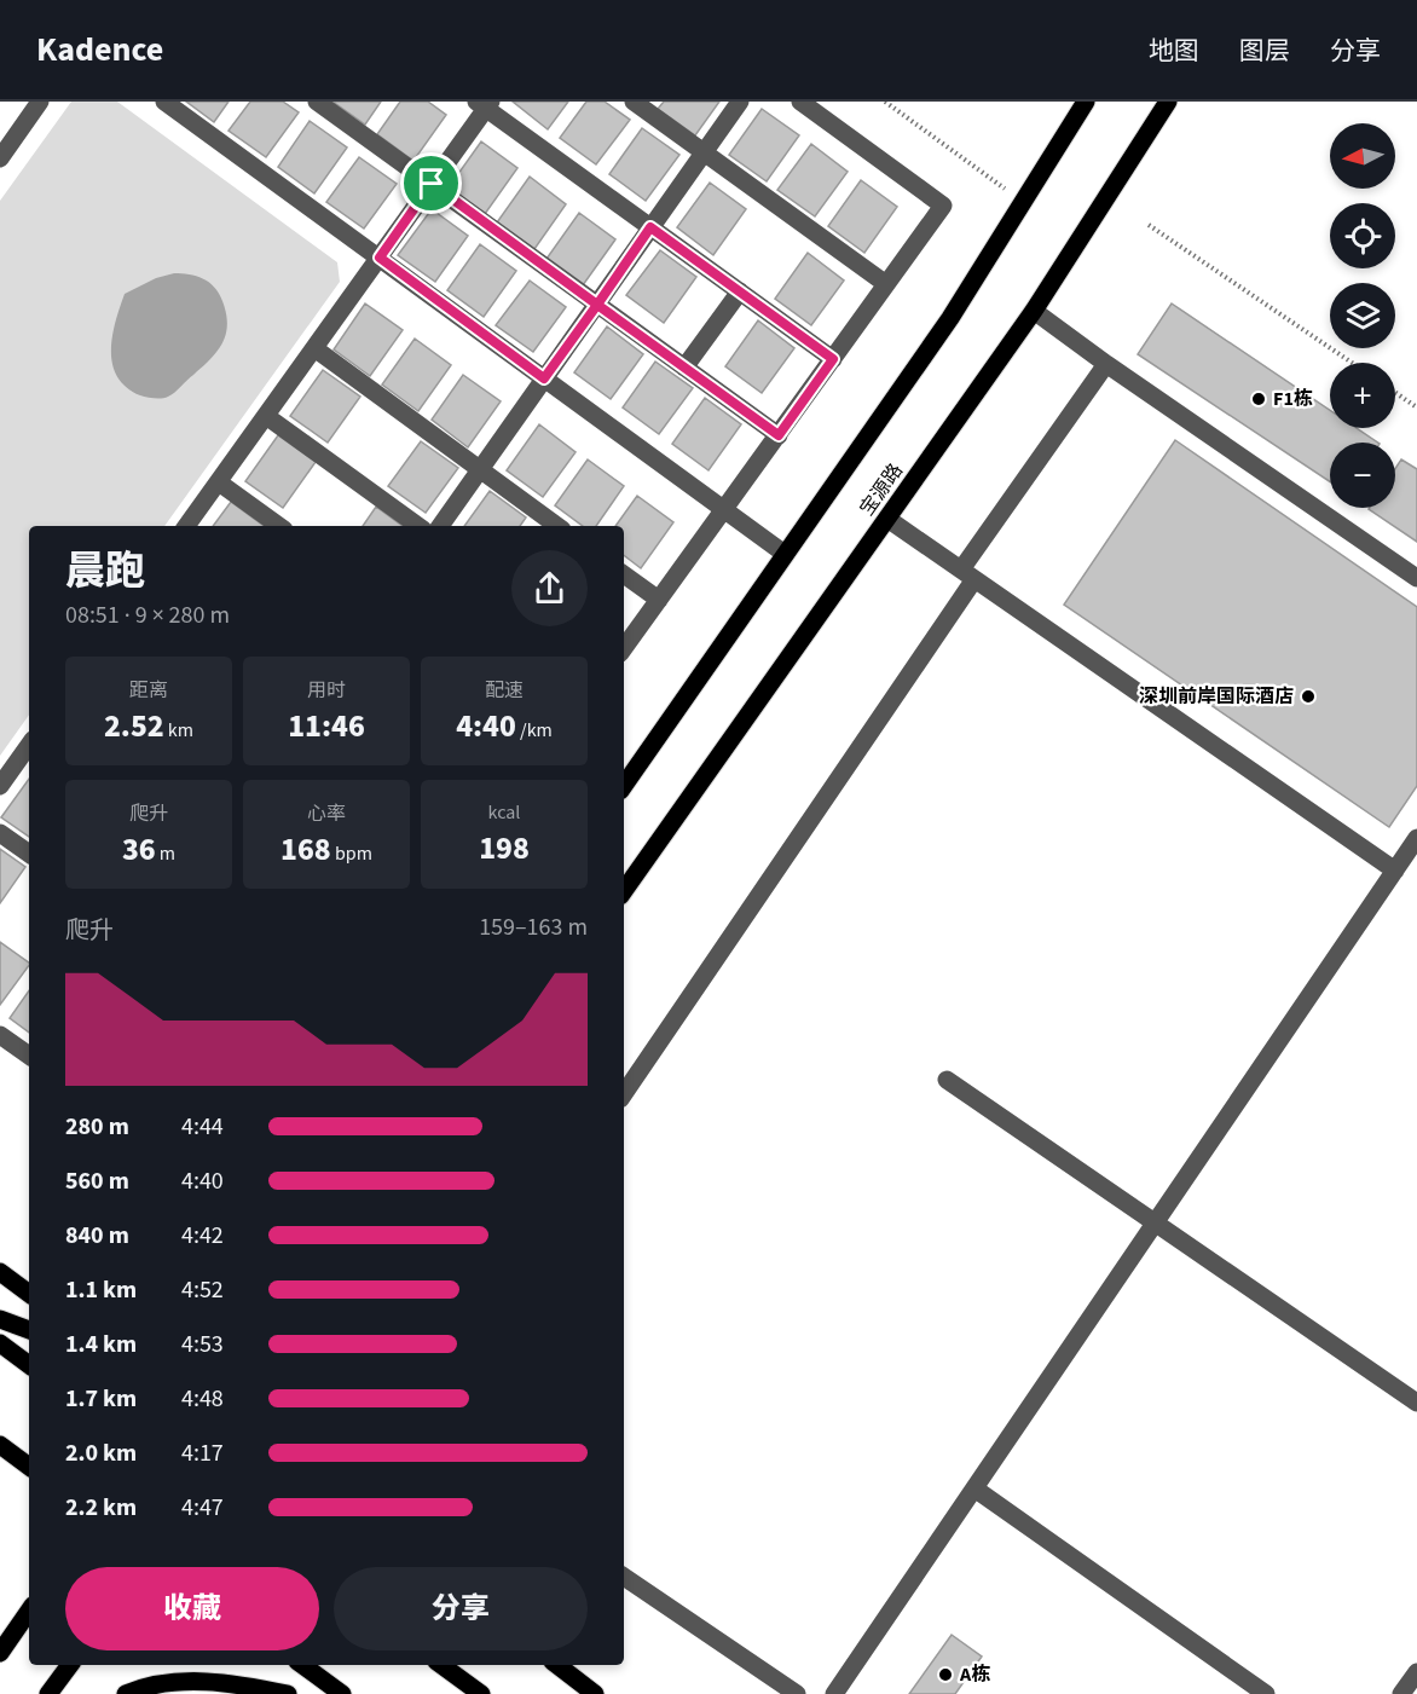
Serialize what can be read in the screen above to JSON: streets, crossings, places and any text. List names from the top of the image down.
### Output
{
  "streets": {
    "main road": ["宝源路"]
  },
  "places": ["F1栋", "深圳前岸国际酒店", "A栋"],
  "north": "left",
  "page": {
    "header": "Kadence",
    "nav": ["地图", "图层", "分享"],
    "map_buttons": ["+", "−"],
    "heading": ["晨跑", "08:51 · 9 × 280 m"],
    "stats": [
      ["距离", "2.52 km"],
      ["用时", "11:46"],
      ["配速", "4:40 /km"],
      ["爬升", "36 m"],
      ["心率", "168 bpm"],
      ["kcal", "198"]
    ],
    "chart": ["爬升", "159–163 m"],
    "list": [
      {
        "name": "280 m",
        "note": "4:44"
      },
      {
        "name": "560 m",
        "note": "4:40"
      },
      {
        "name": "840 m",
        "note": "4:42"
      },
      {
        "name": "1.1 km",
        "note": "4:52"
      },
      {
        "name": "1.4 km",
        "note": "4:53"
      },
      {
        "name": "1.7 km",
        "note": "4:48"
      },
      {
        "name": "2.0 km",
        "note": "4:17"
      },
      {
        "name": "2.2 km",
        "note": "4:47"
      }
    ],
    "buttons": ["收藏", "分享"]
  }
}
